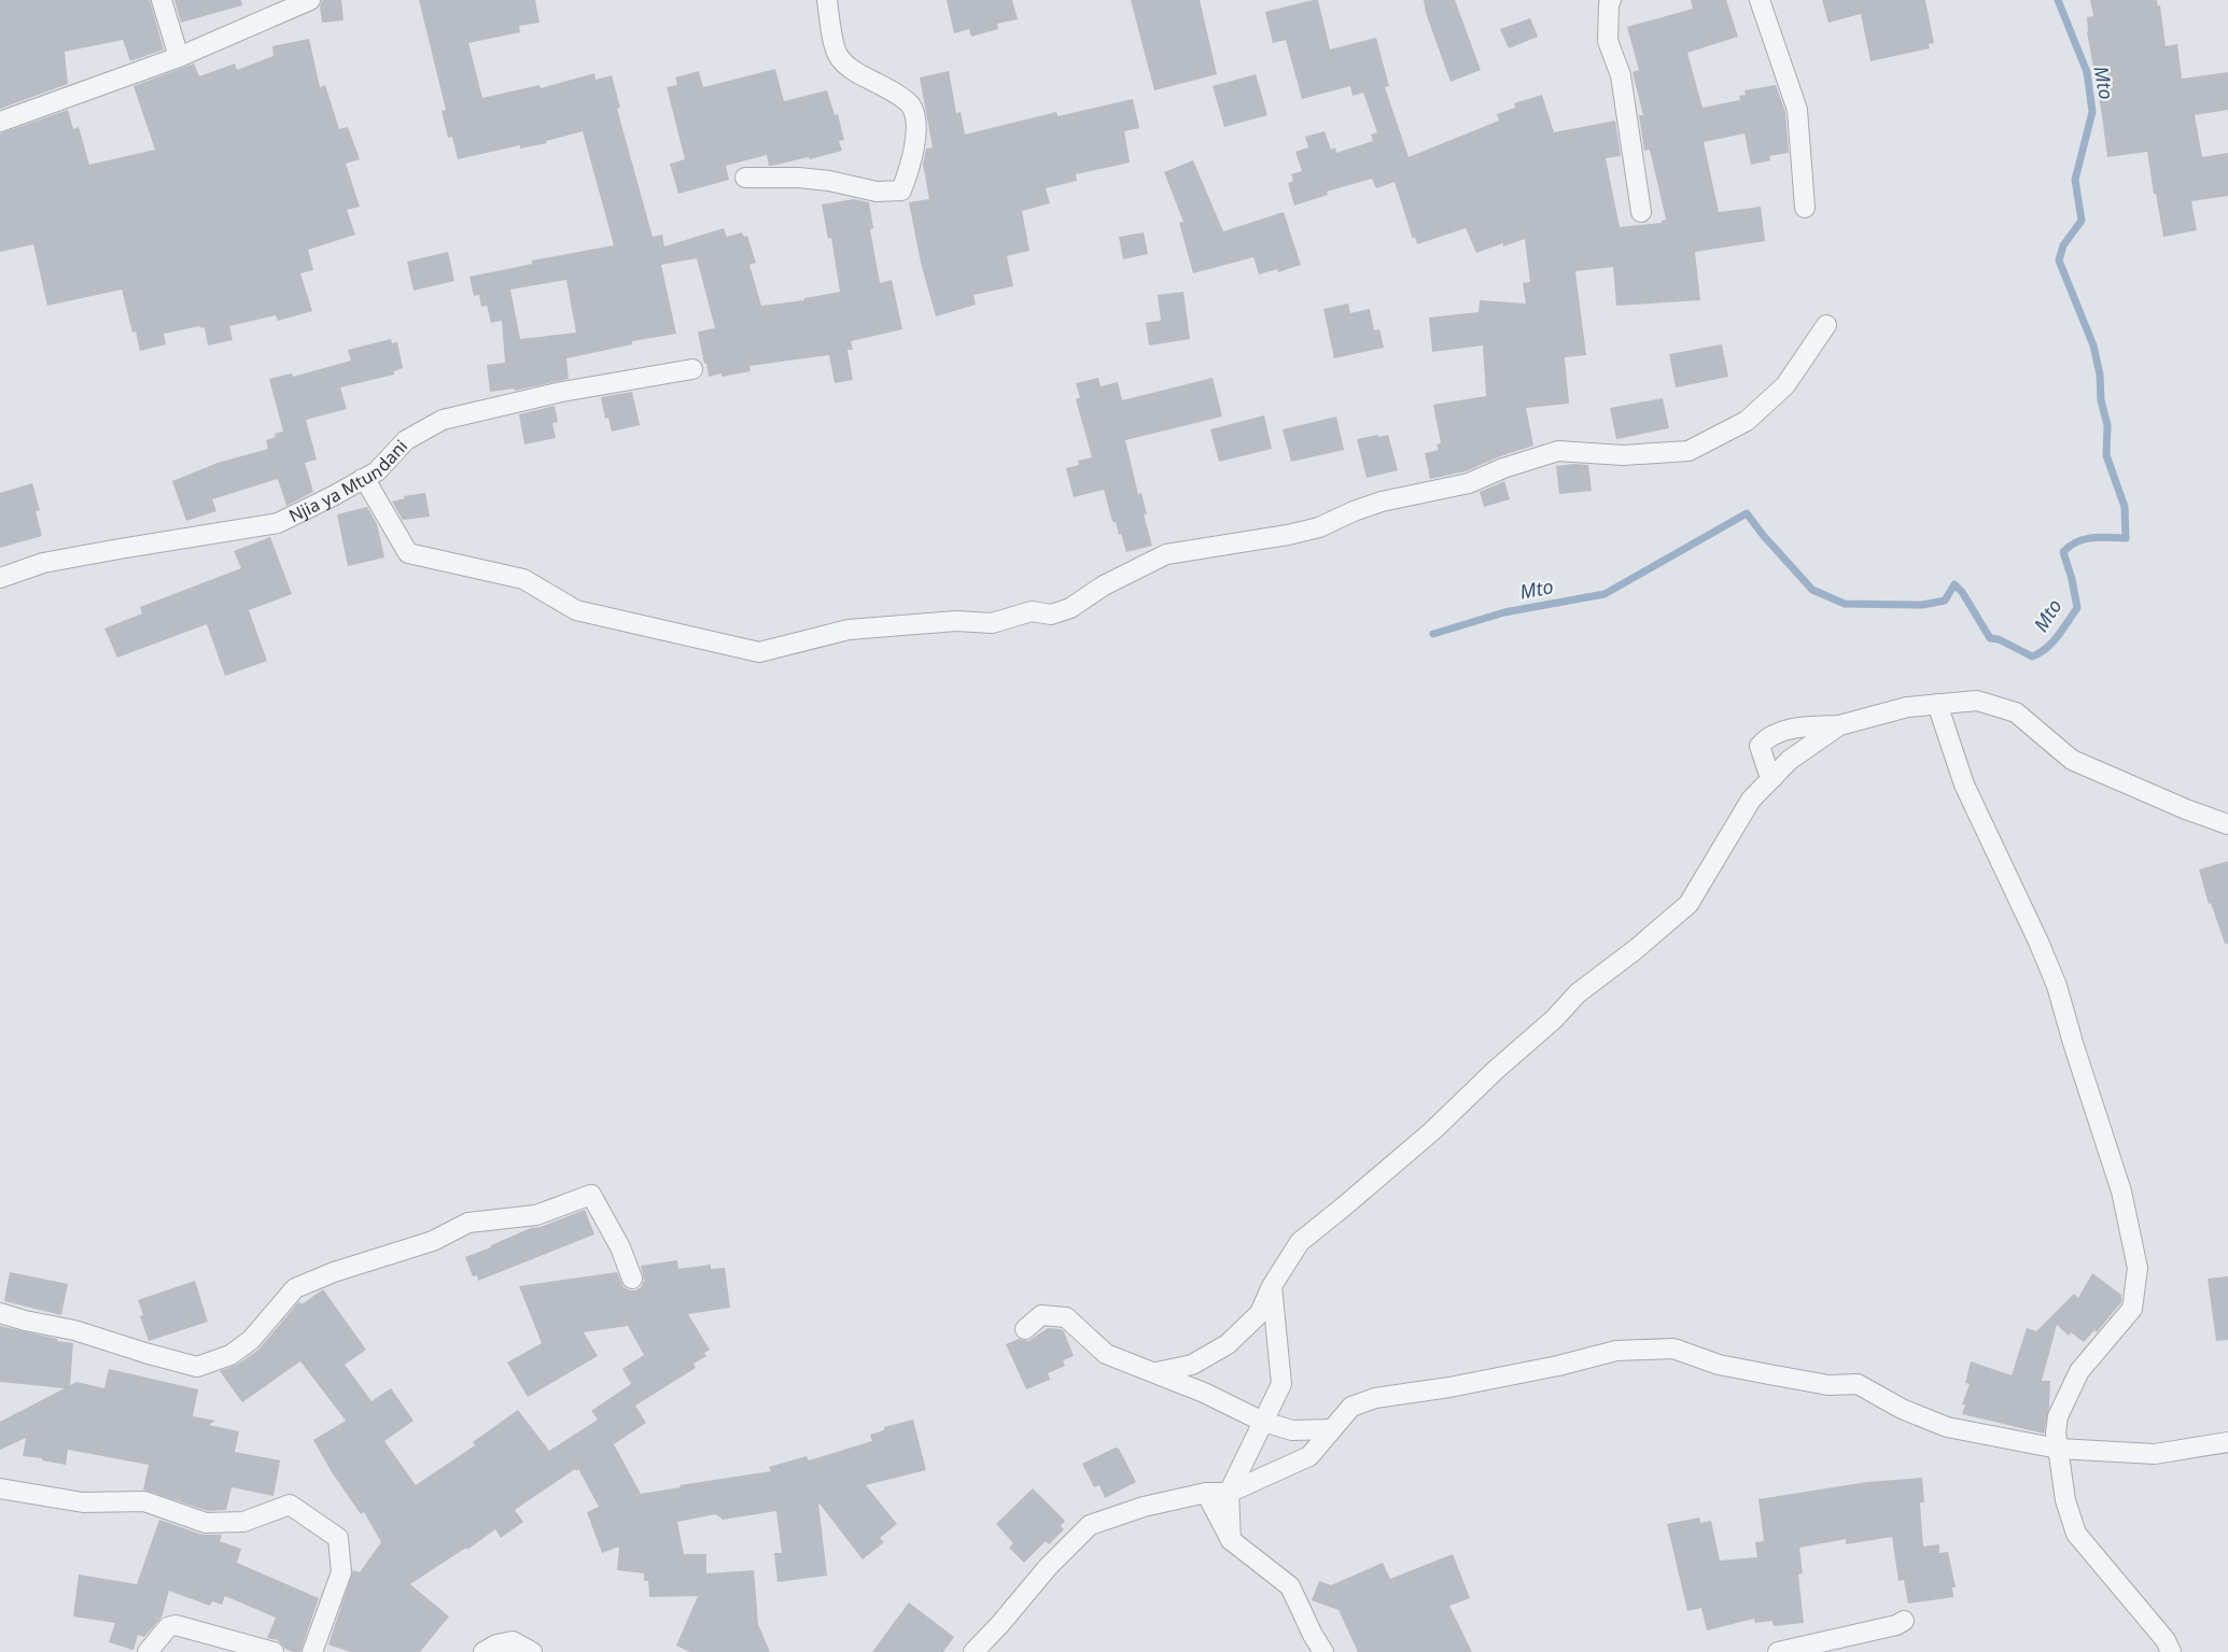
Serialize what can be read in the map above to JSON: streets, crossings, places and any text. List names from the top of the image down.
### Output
{
  "streets": {
    "street": ["Njia ya Mtundani"]
  },
  "water": ["Mto"]
}
